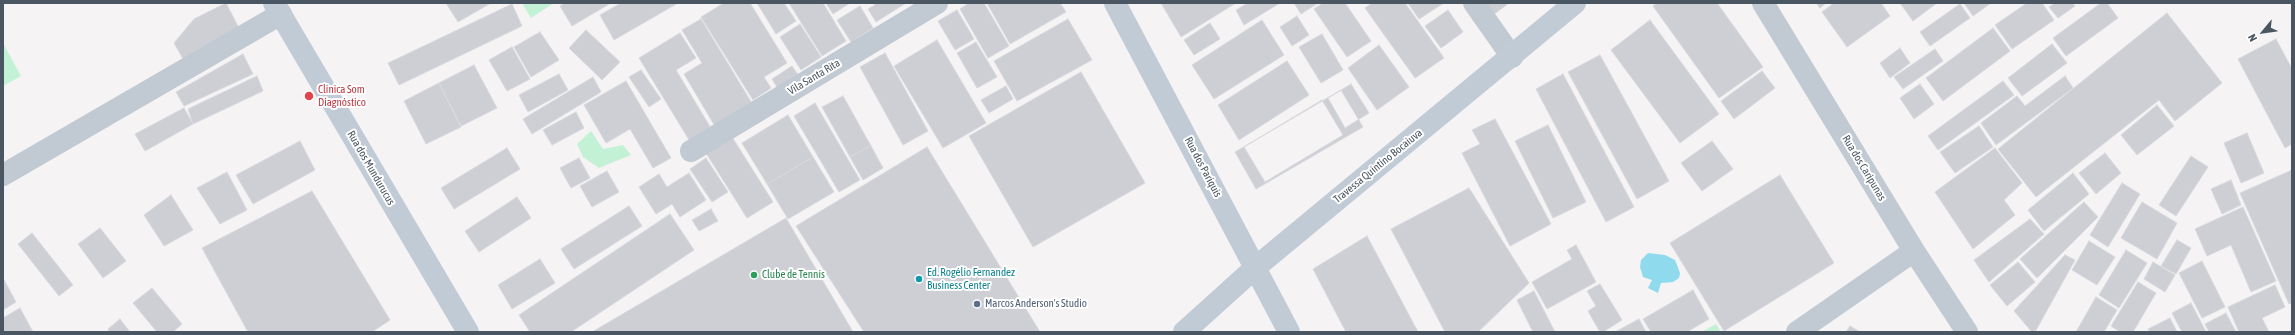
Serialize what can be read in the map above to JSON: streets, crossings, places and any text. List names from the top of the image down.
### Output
{
  "streets": {
    "street": [
      "Vila Santa Rita",
      "Travessa Quintino Bocaiuva",
      "Rua dos Pariquis",
      "Rua dos Mundurucus",
      "Rua dos Caripunas"
    ]
  },
  "crossings": [
    ["Travessa Quintino Bocaiuva", "Rua dos Pariquis"]
  ],
  "places": [
    "Clinica Som Diagnóstico",
    "Clube de Tennis",
    "Ed. Rogélio Fernandez Business Center",
    "Marcos Anderson's Studio"
  ],
  "north": "bottom left"
}
